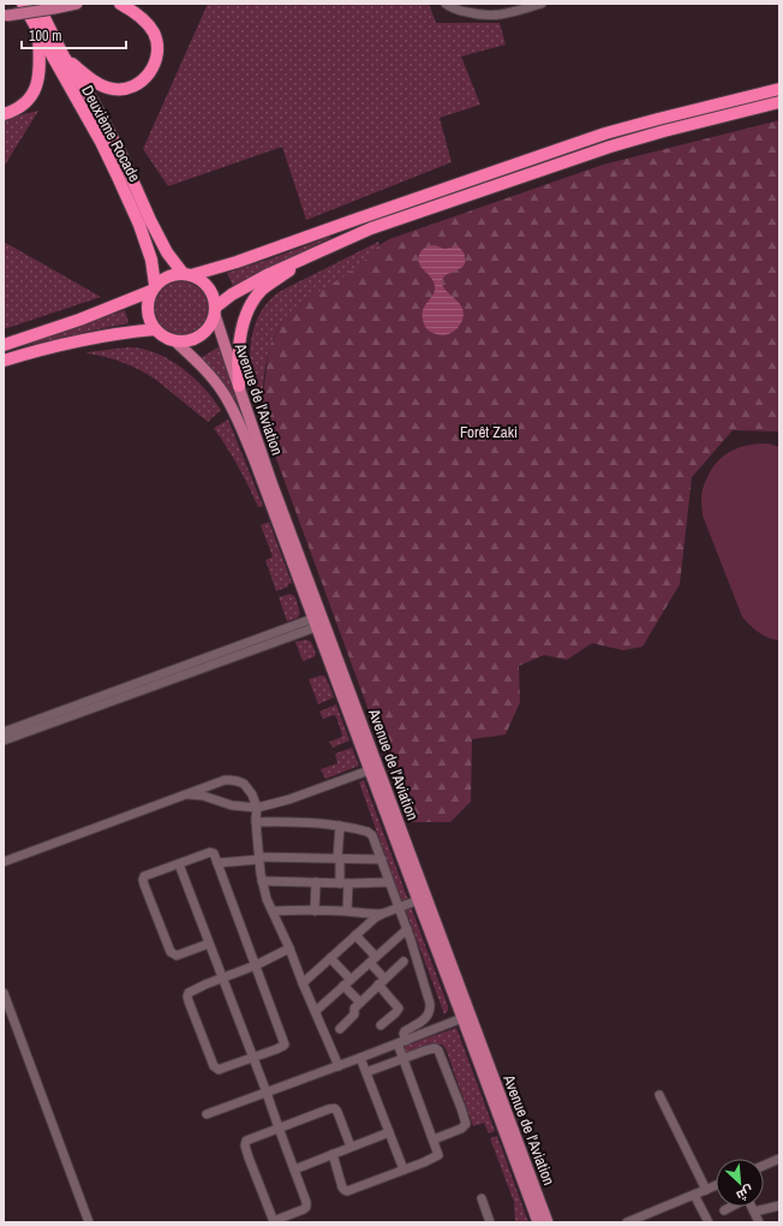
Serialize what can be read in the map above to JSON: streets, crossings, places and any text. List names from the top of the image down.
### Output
{
  "streets": {
    "highway": ["Deuxième Rocade"],
    "main road": ["Avenue de l'Aviation"]
  },
  "crossings": [
    ["Deuxième Rocade", "Avenue de l'Aviation"]
  ],
  "parks": ["Forêt Zaki"],
  "scale_bar": "100 m",
  "north": "bottom right"
}
